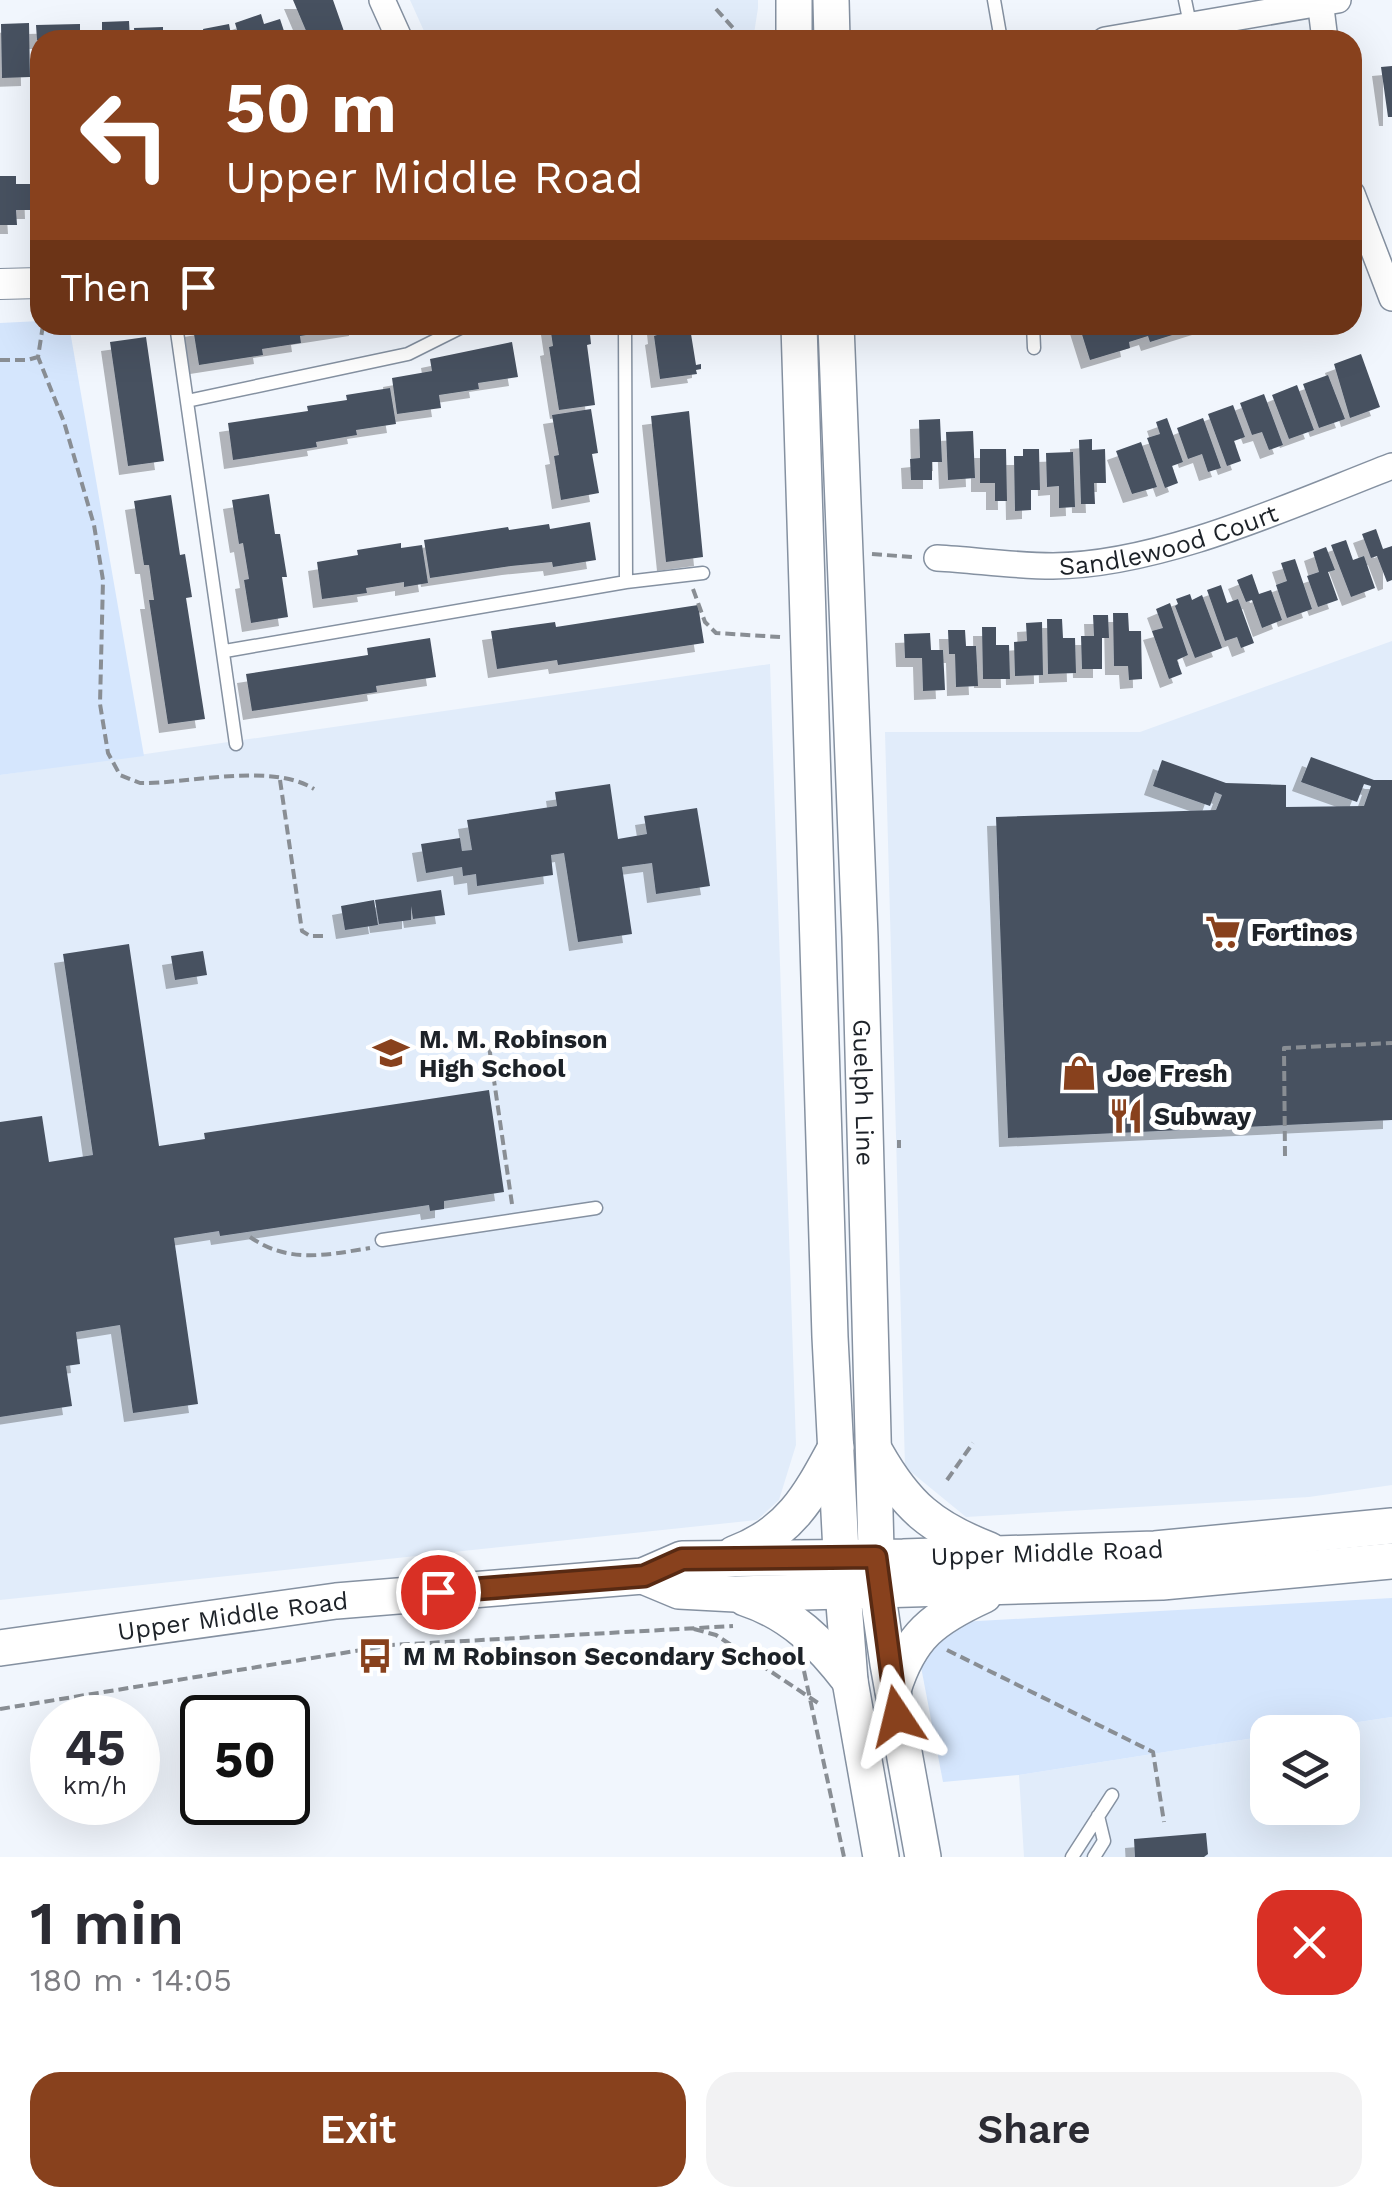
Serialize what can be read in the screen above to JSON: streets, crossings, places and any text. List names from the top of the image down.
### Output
{
  "streets": {
    "main road": ["Guelph Line", "Upper Middle Road"],
    "street": ["Sandlewood Court"]
  },
  "crossings": [
    ["Guelph Line", "Upper Middle Road"]
  ],
  "places": {
    "supermarket": ["Fortinos"],
    "school or university": ["M. M. Robinson High School"],
    "shop": ["Joe Fresh"],
    "restaurant": ["Subway"],
    "bus stop": ["M M Robinson Secondary School"]
  },
  "page": {
    "turn": ["50 m", "Upper Middle Road"],
    "then": "Then",
    "speed": "45 km/h",
    "limit": "50",
    "heading": ["1 min", "180 m · 14:05"],
    "buttons": ["Exit", "Share"]
  }
}
